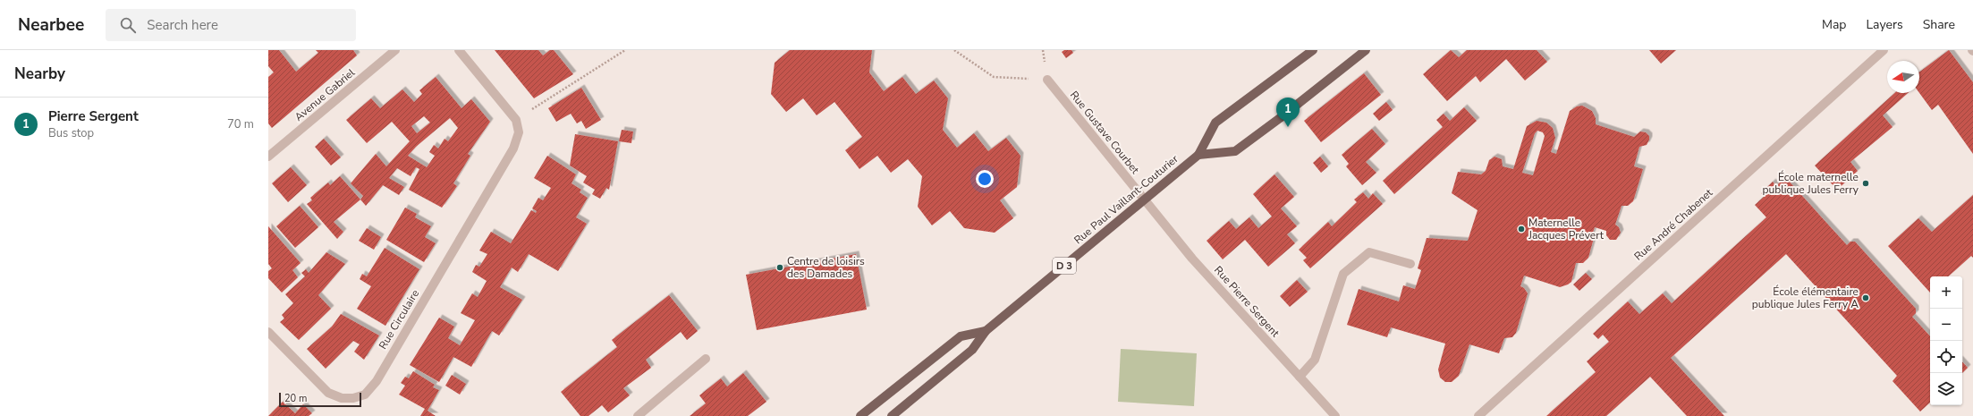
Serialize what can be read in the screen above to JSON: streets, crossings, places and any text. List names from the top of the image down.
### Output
{
  "streets": {
    "main road": ["Rue Paul Vaillant-Couturier", "D 3"],
    "street": [
      "Avenue Gabriel",
      "Rue Gustave Courbet",
      "Rue André Chabenet",
      "Rue Pierre Sergent",
      "Rue Circulaire"
    ]
  },
  "crossings": [
    ["Rue Gustave Courbet", "Rue Paul Vaillant-Couturier"],
    ["Rue Gustave Courbet", "Rue Pierre Sergent"],
    ["Rue Paul Vaillant-Couturier", "Rue Pierre Sergent"]
  ],
  "places": [
    "École maternelle publique Jules Ferry",
    "Maternelle Jacques Prévert",
    "Centre de loisirs des Damades",
    "École élémentaire publique Jules Ferry A"
  ],
  "scale_bar": "20 m",
  "north": "left",
  "page": {
    "header": "Nearbee",
    "search": "Search here",
    "nav": ["Map", "Layers", "Share"],
    "heading": "Nearby",
    "list": [
      {
        "mark": "1",
        "name": "Pierre Sergent",
        "note": "Bus stop",
        "value": "70 m"
      }
    ],
    "pins": "1",
    "map_buttons": ["+", "−"],
    "scale": "20 m"
  }
}
